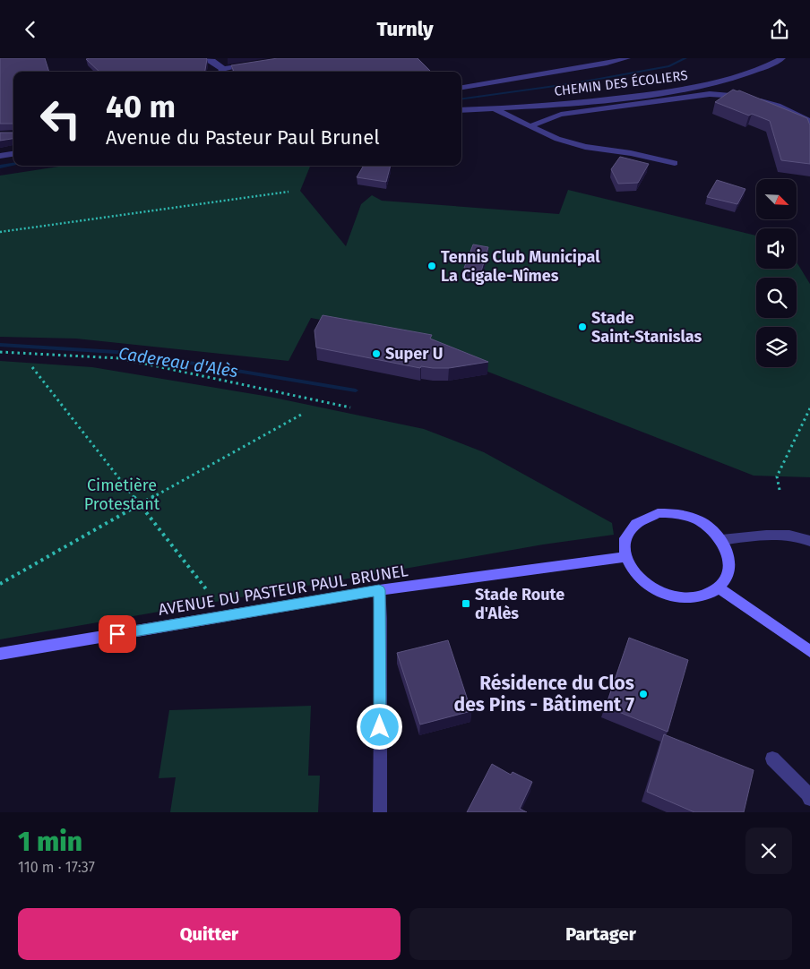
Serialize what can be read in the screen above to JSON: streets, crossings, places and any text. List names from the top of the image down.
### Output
{
  "streets": {
    "main road": ["AVENUE DU PASTEUR PAUL BRUNEL"],
    "street": ["CHEMIN DES ÉCOLIERS"]
  },
  "water": ["Cadereau d'Alès"],
  "parks": ["Cimetière Protestant"],
  "places": {
    "other": [
      "Tennis Club Municipal La Cigale-Nîmes",
      "Stade Saint-Stanislas",
      "Super U",
      "Résidence du Clos des Pins - Bâtiment 7"
    ],
    "transit": ["Stade Route d'Alès"]
  },
  "north": "bottom right",
  "page": {
    "header": "Turnly",
    "turn": ["40 m", "Avenue du Pasteur Paul Brunel"],
    "heading": ["1 min", "110 m · 17:37"],
    "buttons": ["Quitter", "Partager"]
  }
}
